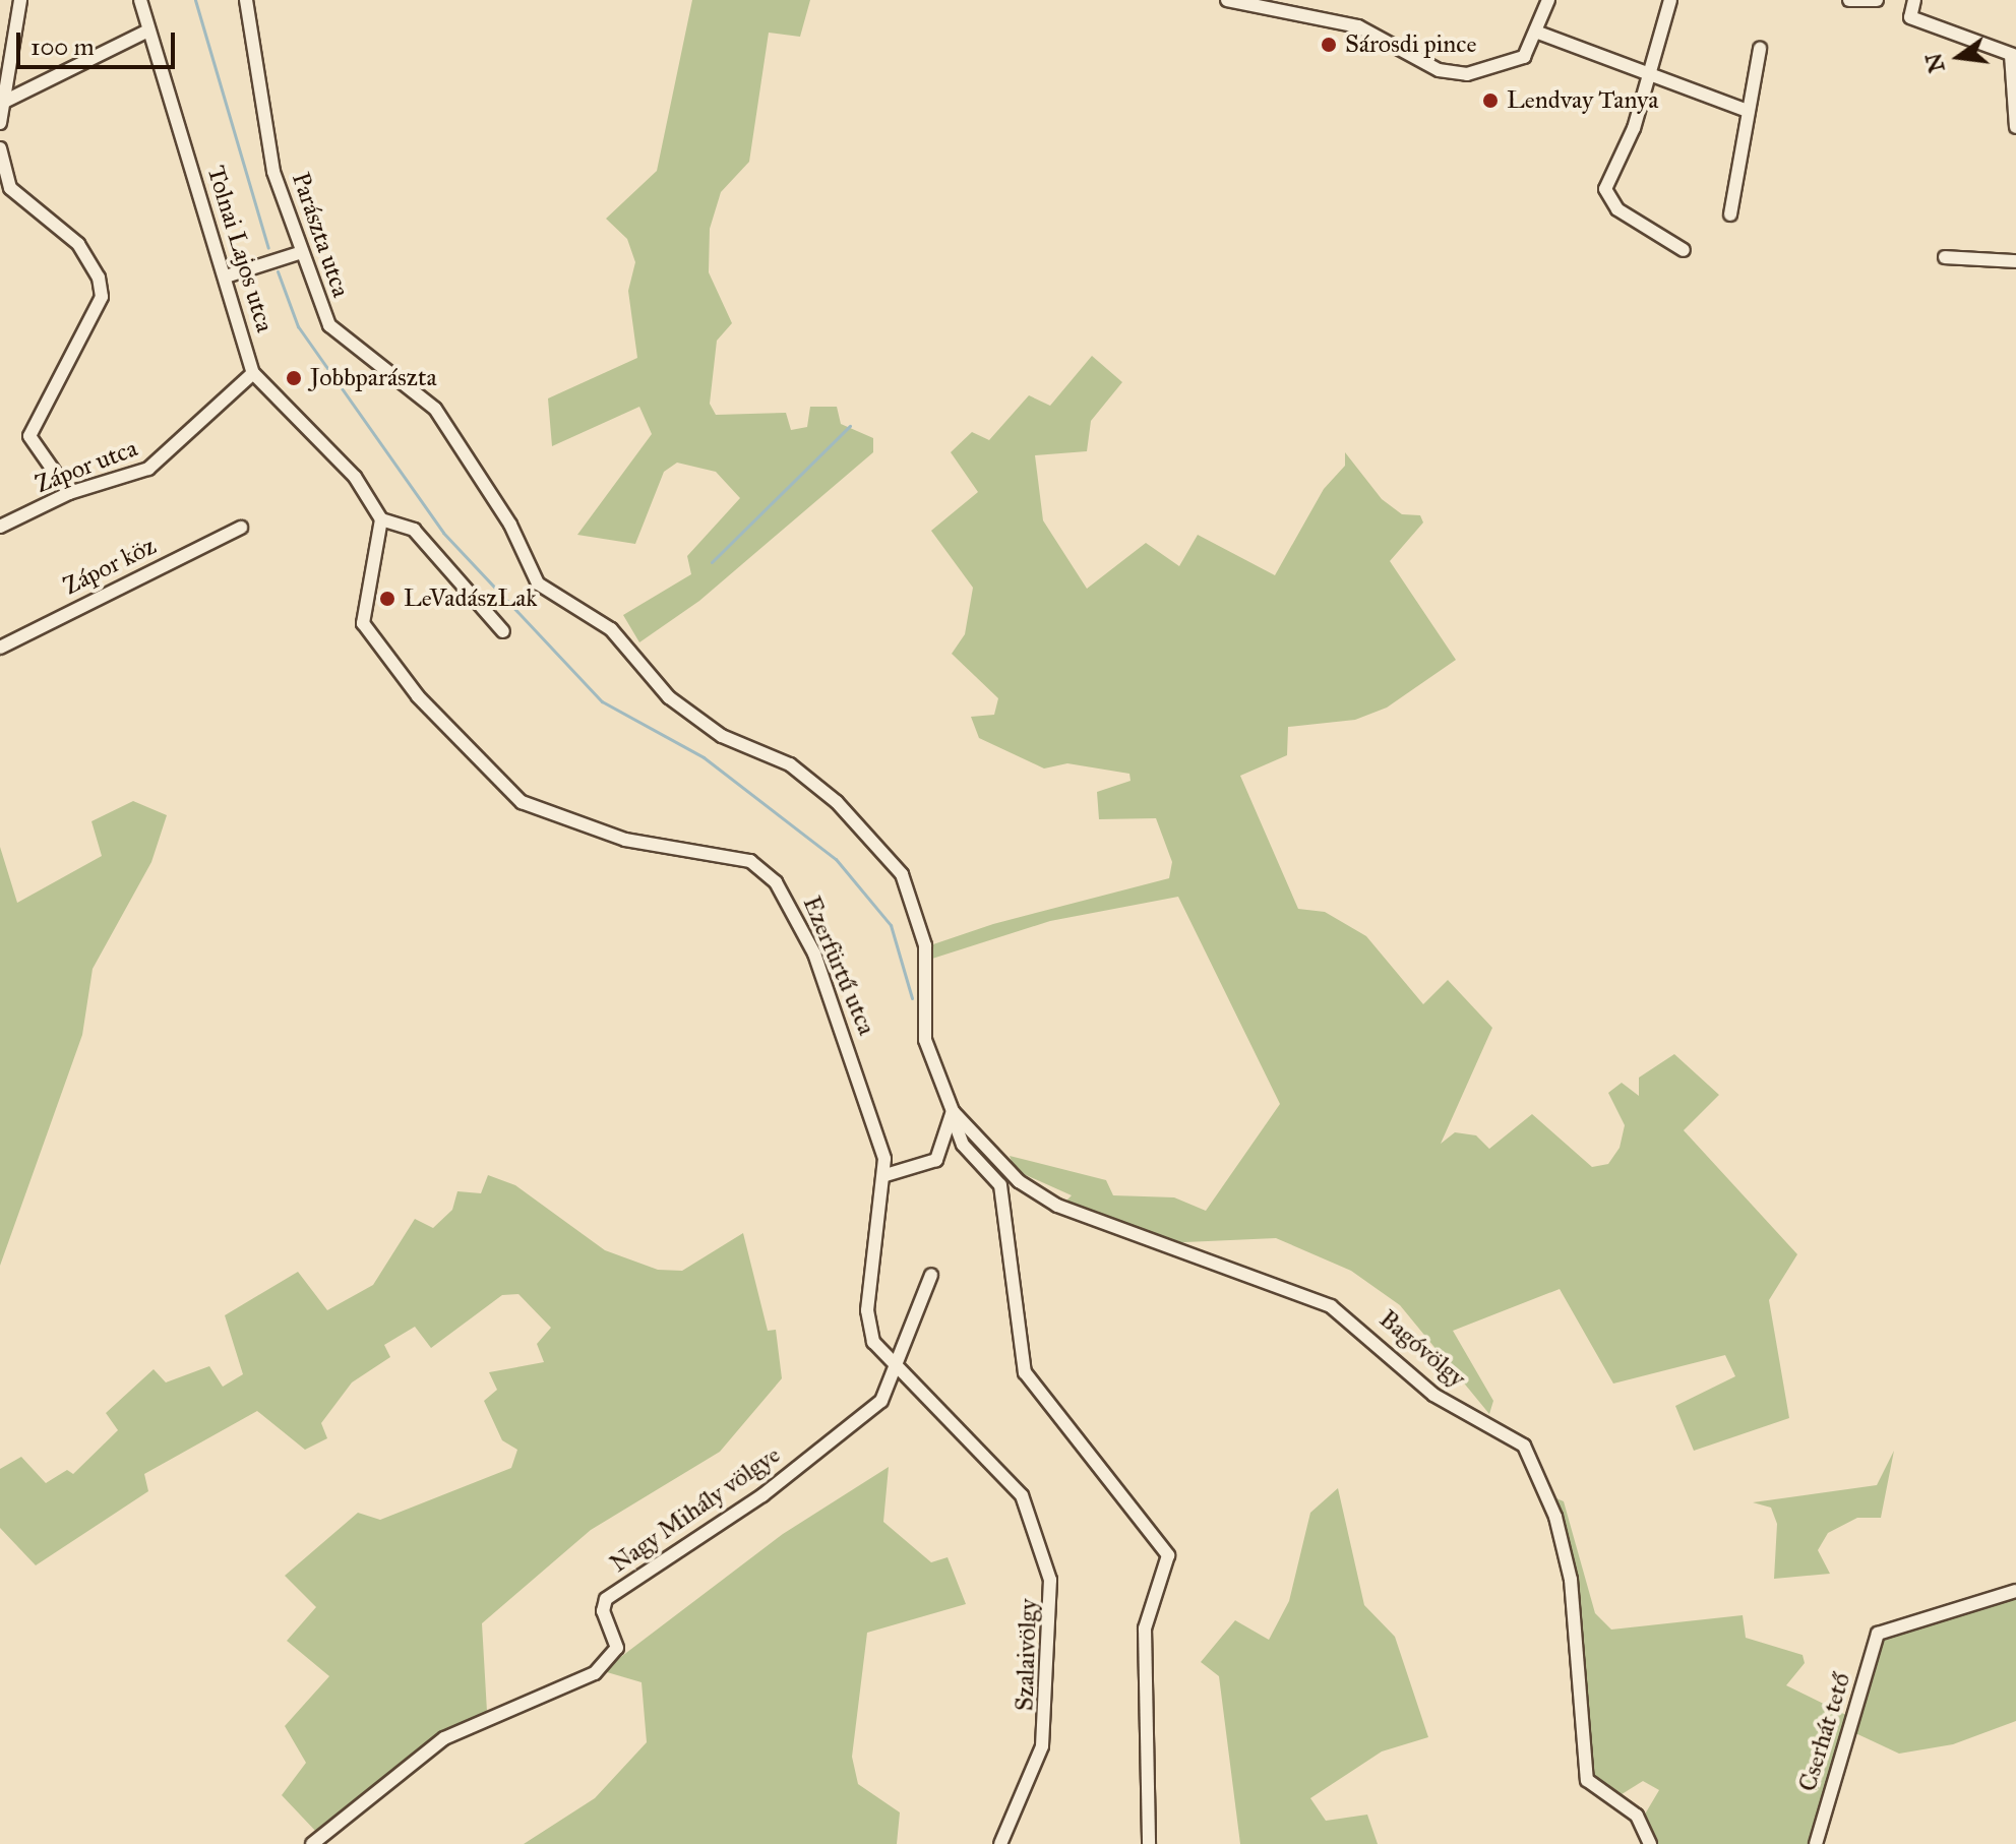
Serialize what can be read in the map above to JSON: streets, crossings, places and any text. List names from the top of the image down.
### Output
{
  "streets": {
    "street": [
      "Parászta utca",
      "Tolnai Lajos utca",
      "Zápor utca",
      "Zápor köz",
      "Ezerfürtű utca",
      "Bagóvölgy",
      "Nagy Mihály völgye",
      "Szalaivölgy",
      "Cserhát tető"
    ]
  },
  "crossings": [
    ["Parászta utca", "Bagóvölgy"],
    ["Tolnai Lajos utca", "Zápor utca"],
    ["Tolnai Lajos utca", "Ezerfürtű utca"],
    ["Ezerfürtű utca", "Nagy Mihály völgye"],
    ["Ezerfürtű utca", "Szalaivölgy"],
    ["Nagy Mihály völgye", "Szalaivölgy"]
  ],
  "places": [
    "Sárosdi pince",
    "Lendvay Tanya",
    "Jobbparászta",
    "LeVadászLak"
  ],
  "scale_bar": "100 m",
  "north": "left"
}
